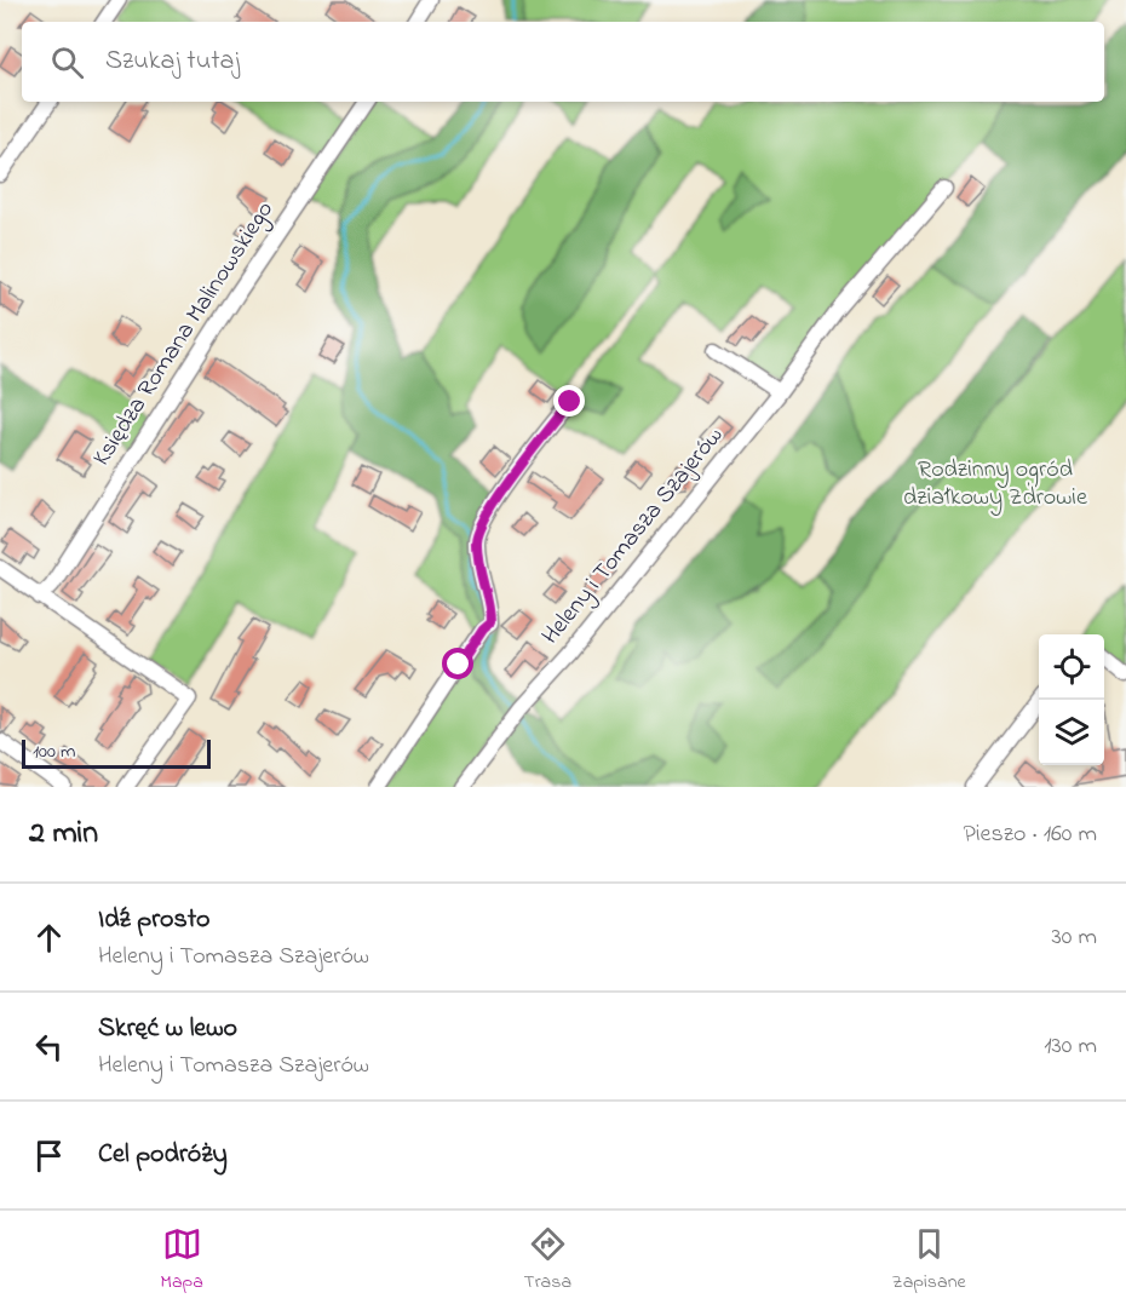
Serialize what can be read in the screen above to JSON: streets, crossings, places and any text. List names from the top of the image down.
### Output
{
  "streets": {
    "street": ["Księdza Romana Malinowskiego", "Heleny i Tomasza Szajerów"]
  },
  "parks": ["Rodzinny ogród działkowy Zdrowie"],
  "scale_bar": "100 m",
  "page": {
    "search": "Szukaj tutaj",
    "scale": "100 m",
    "heading": ["2 min", "Pieszo · 160 m"],
    "list": [
      ["Idź prosto", "Heleny i Tomasza Szajerów", "30 m"],
      ["Skręć w lewo", "Heleny i Tomasza Szajerów", "130 m"],
      "Cel podróży"
    ],
    "nav": ["Mapa", "Trasa", "Zapisane"]
  }
}
